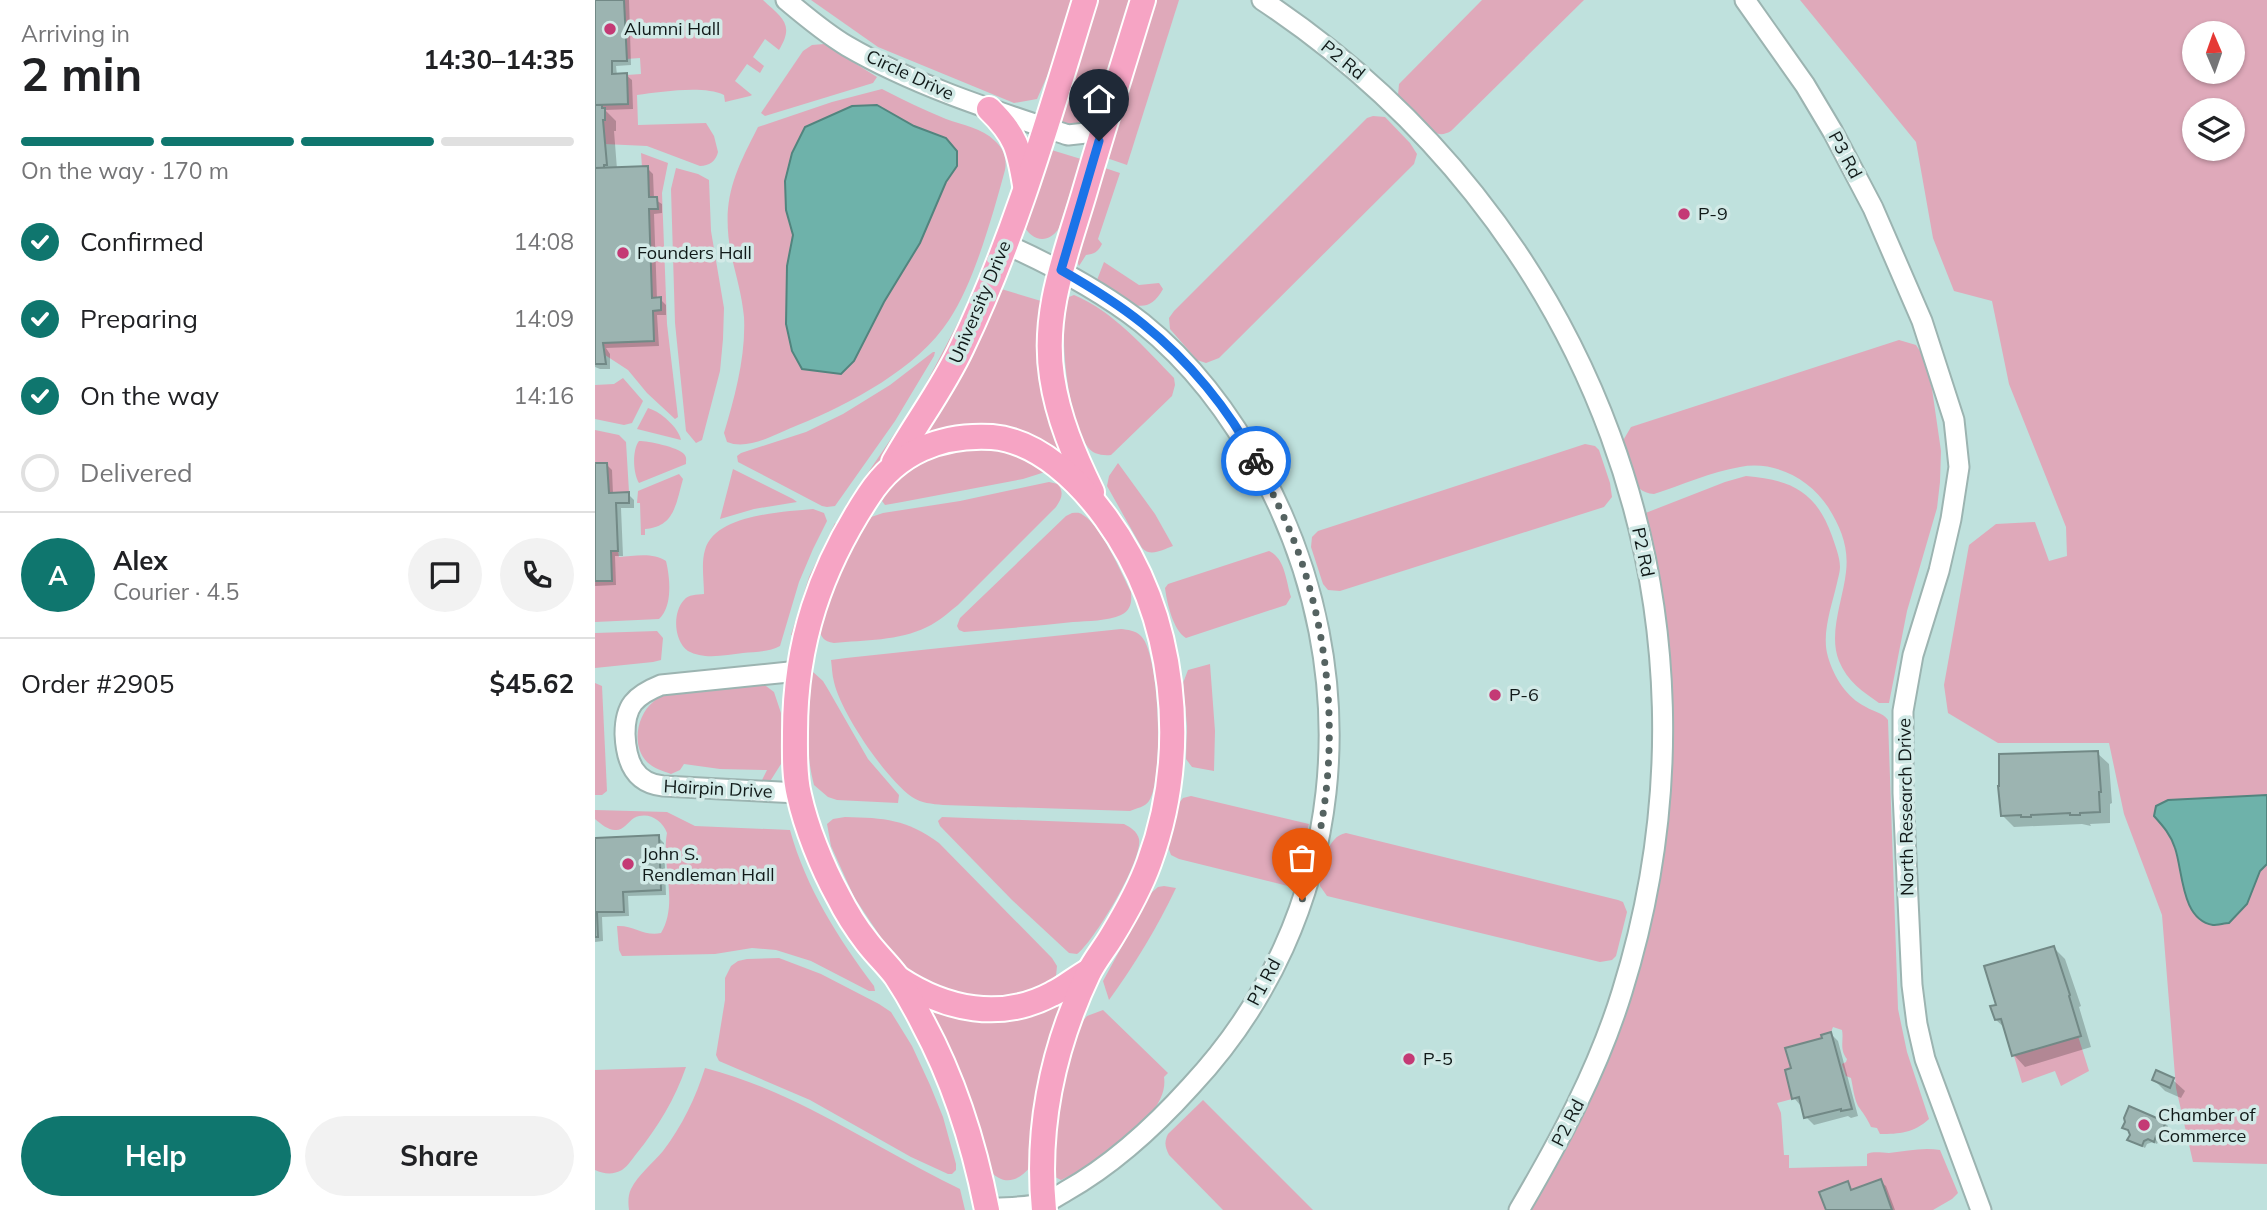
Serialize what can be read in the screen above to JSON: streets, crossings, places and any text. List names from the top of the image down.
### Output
{
  "streets": {
    "main road": ["University Drive"],
    "street": [
      "P2 Rd",
      "Circle Drive",
      "P3 Rd",
      "Hairpin Drive",
      "North Research Drive",
      "P1 Rd"
    ]
  },
  "crossings": [
    ["Circle Drive", "University Drive"],
    ["P3 Rd", "North Research Drive"],
    ["University Drive", "Hairpin Drive"],
    ["University Drive", "P1 Rd"]
  ],
  "places": [
    "Alumni Hall",
    "P-9",
    "Founders Hall",
    "P-6",
    "John S. Rendleman Hall",
    "P-5",
    "Chamber of Commerce"
  ],
  "north": "top",
  "page": {
    "heading": ["2 min", "Arriving in", "14:30–14:35"],
    "panel": [
      "Alex",
      "Courier · 4.5",
      "Order #2905",
      "$45.62"
    ],
    "bar": "On the way · 170 m",
    "list": [
      ["Confirmed", "14:08"],
      ["Preparing", "14:09"],
      ["On the way", "14:16"],
      "Delivered"
    ],
    "round": "A",
    "buttons": ["Help", "Share"]
  }
}
